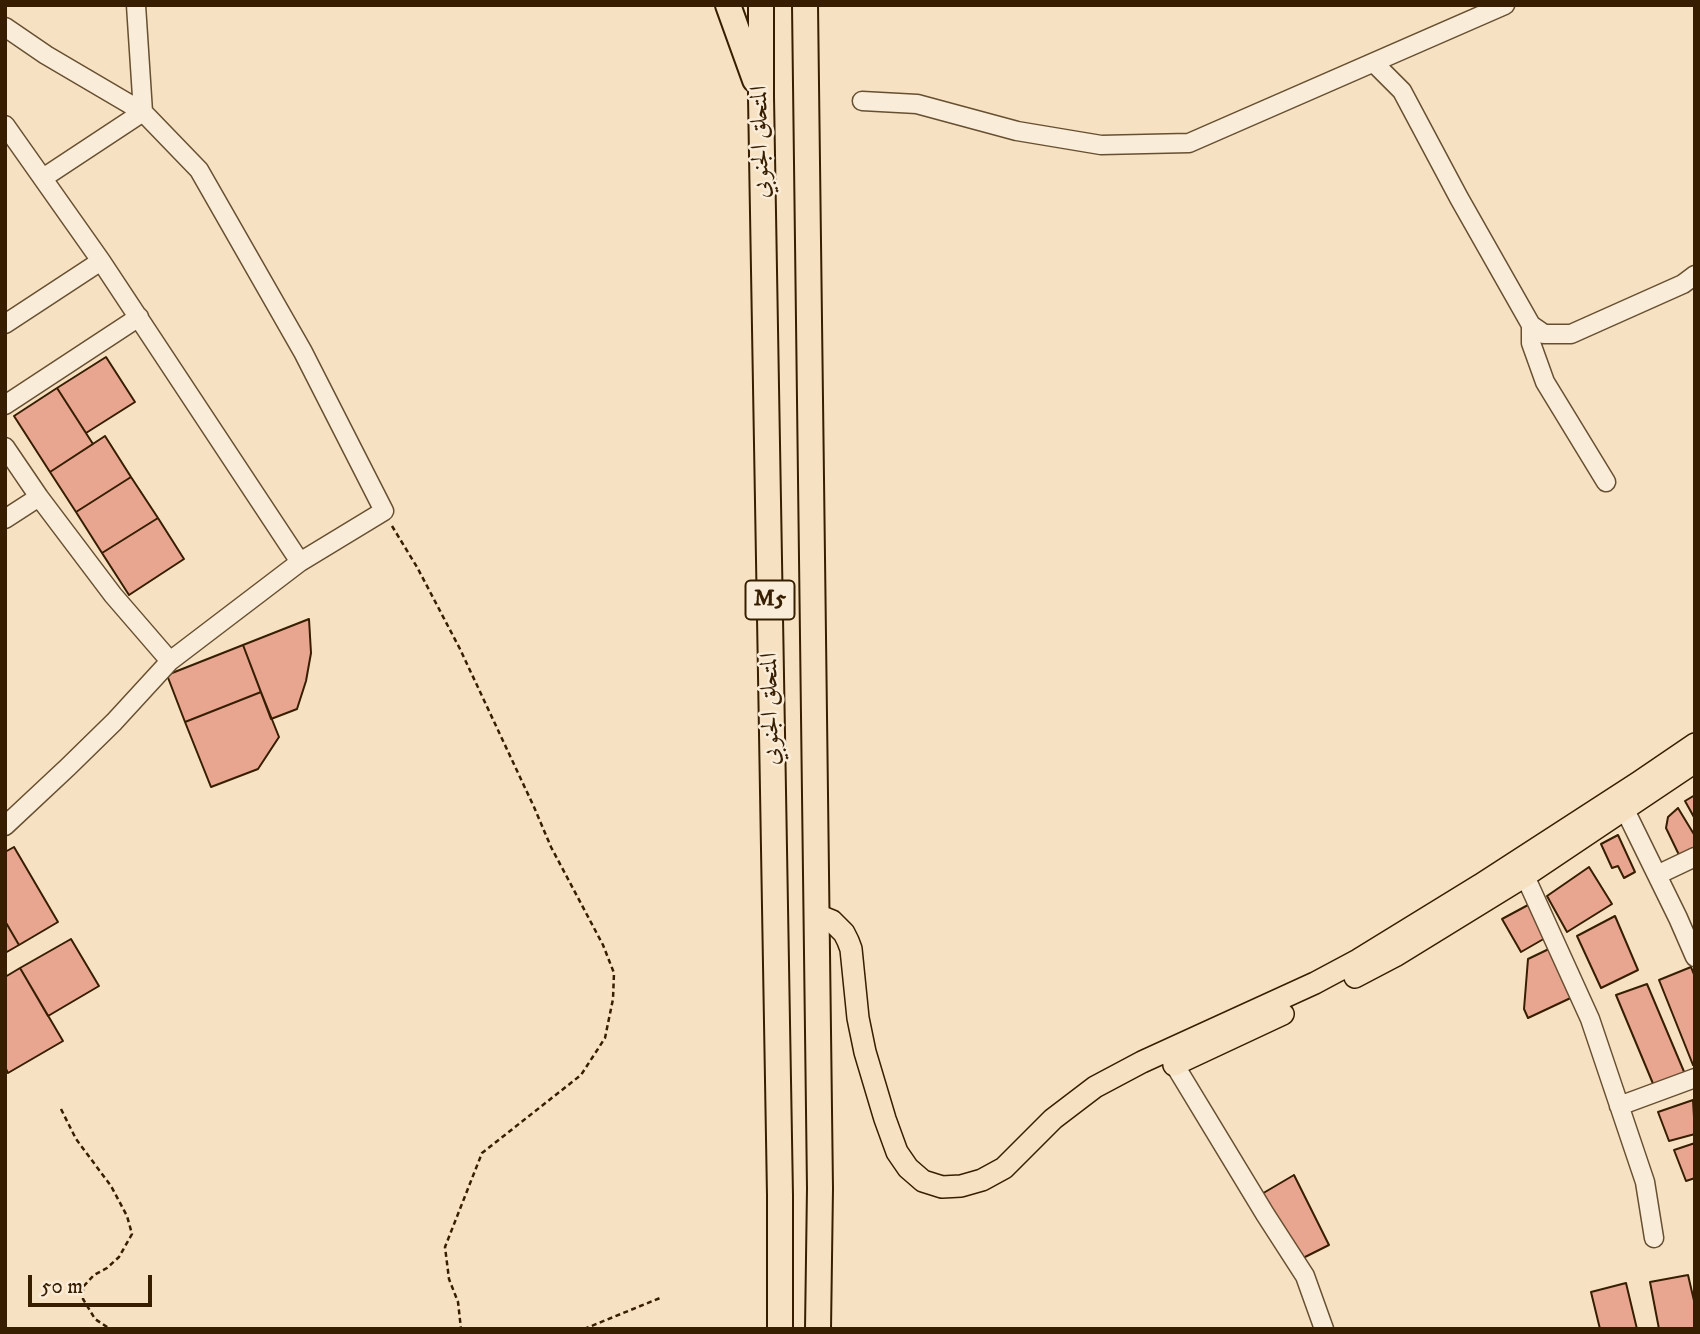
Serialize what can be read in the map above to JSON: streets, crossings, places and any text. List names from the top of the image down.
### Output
{
  "streets": {
    "highway": ["المتحلق الجنوبي", "M5"]
  },
  "scale_bar": "50 m"
}
